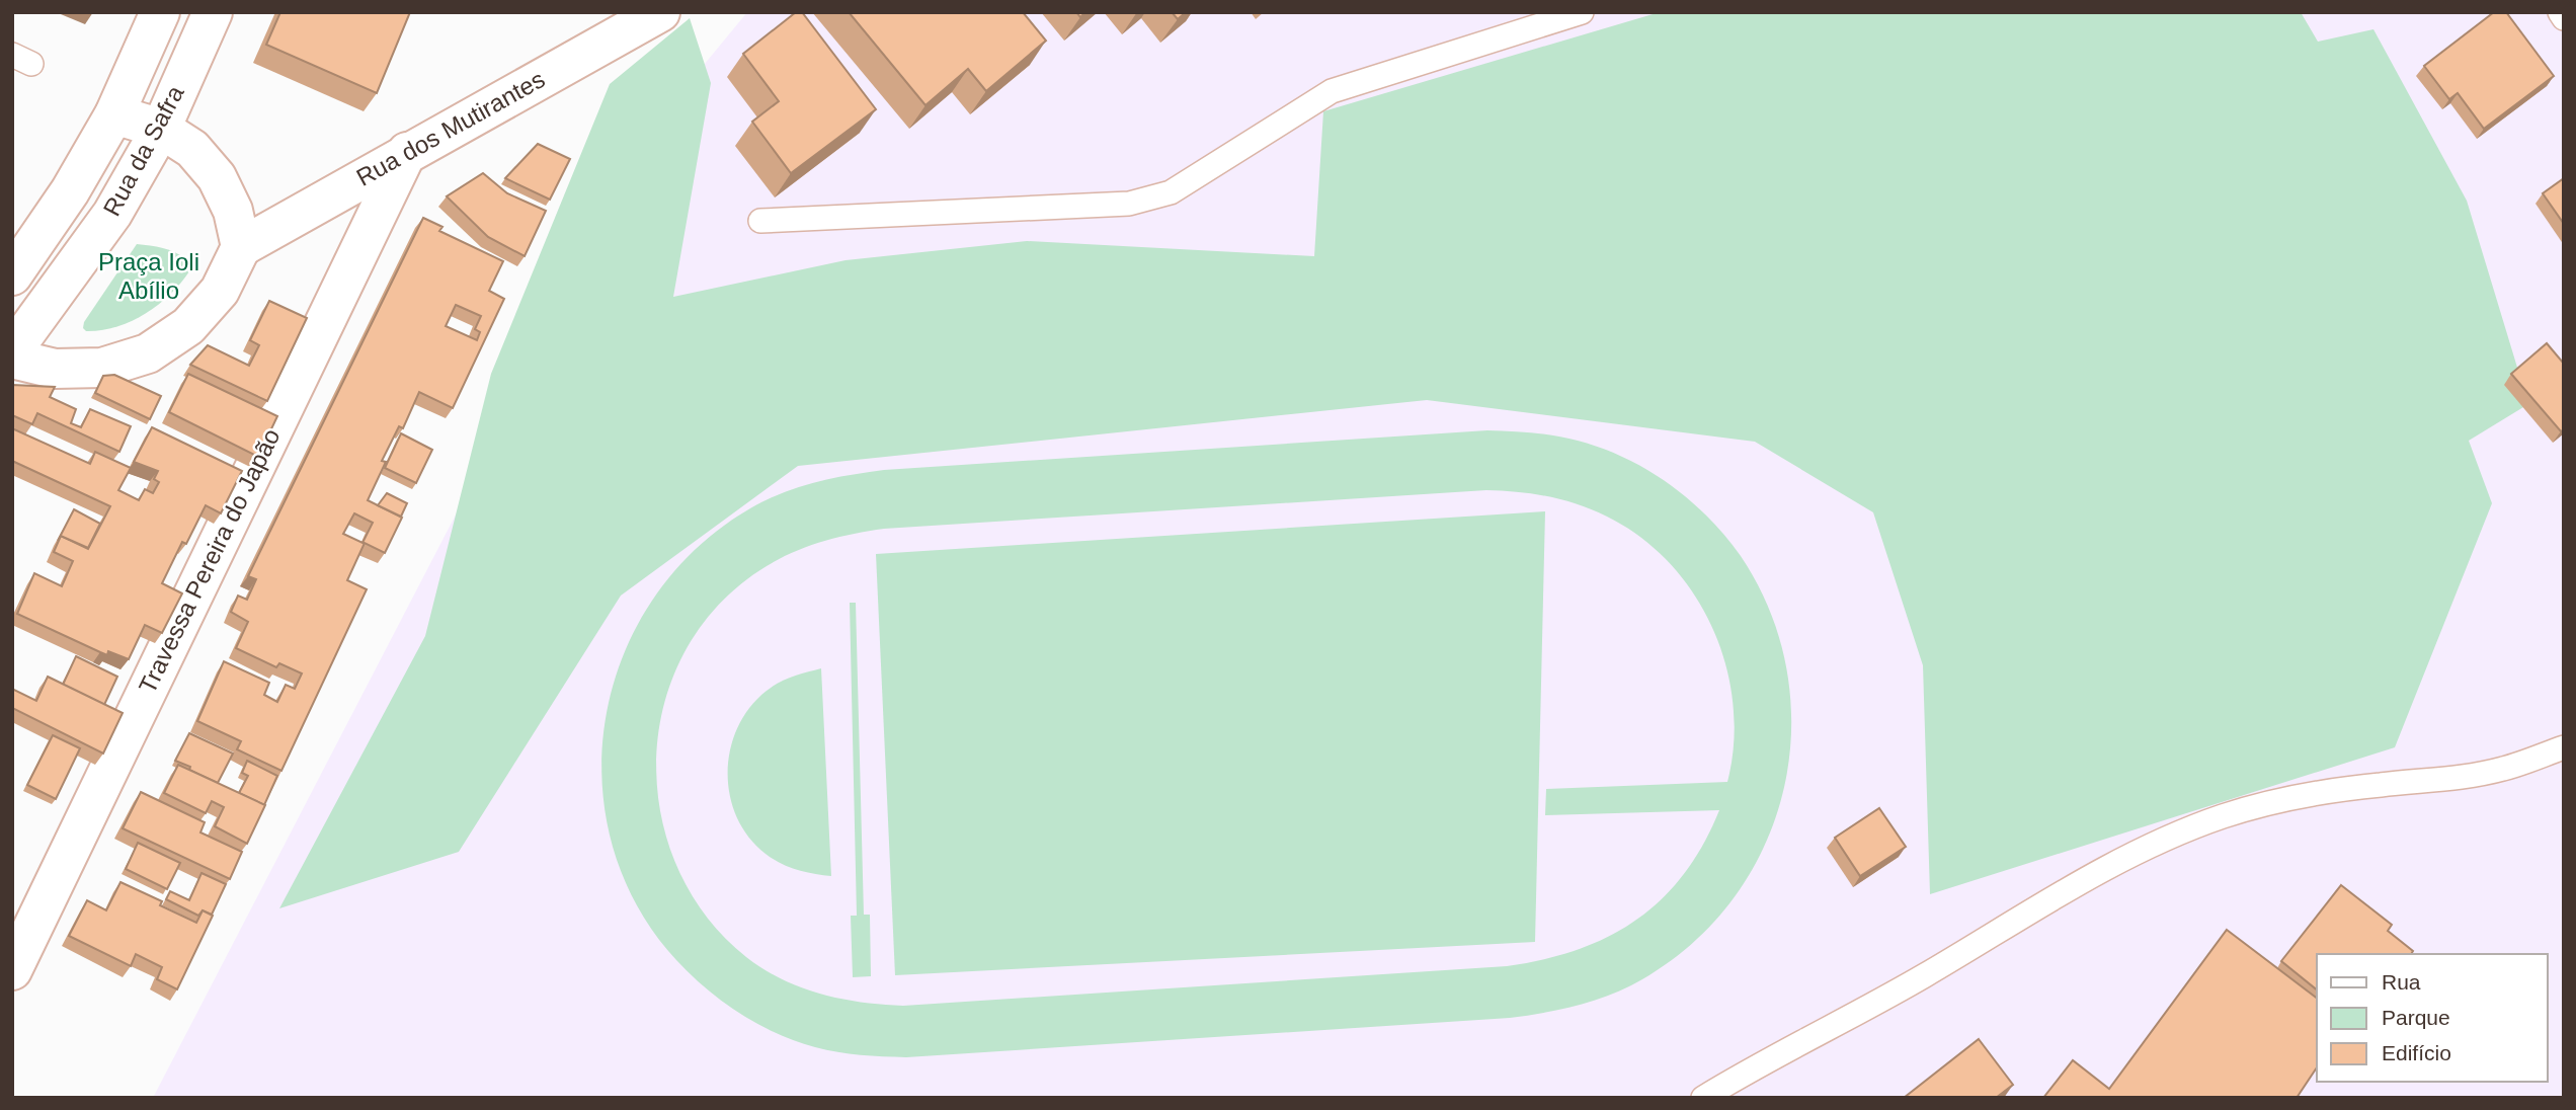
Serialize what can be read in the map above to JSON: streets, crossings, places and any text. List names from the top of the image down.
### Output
{
  "streets": {
    "street": ["Rua dos Mutirantes", "Rua da Safra", "Travessa Pereira do Japão"]
  },
  "crossings": [
    ["Rua dos Mutirantes", "Travessa Pereira do Japão"]
  ],
  "parks": ["Praça Ioli Abílio"],
  "legend": ["Rua", "Parque", "Edifício"]
}
